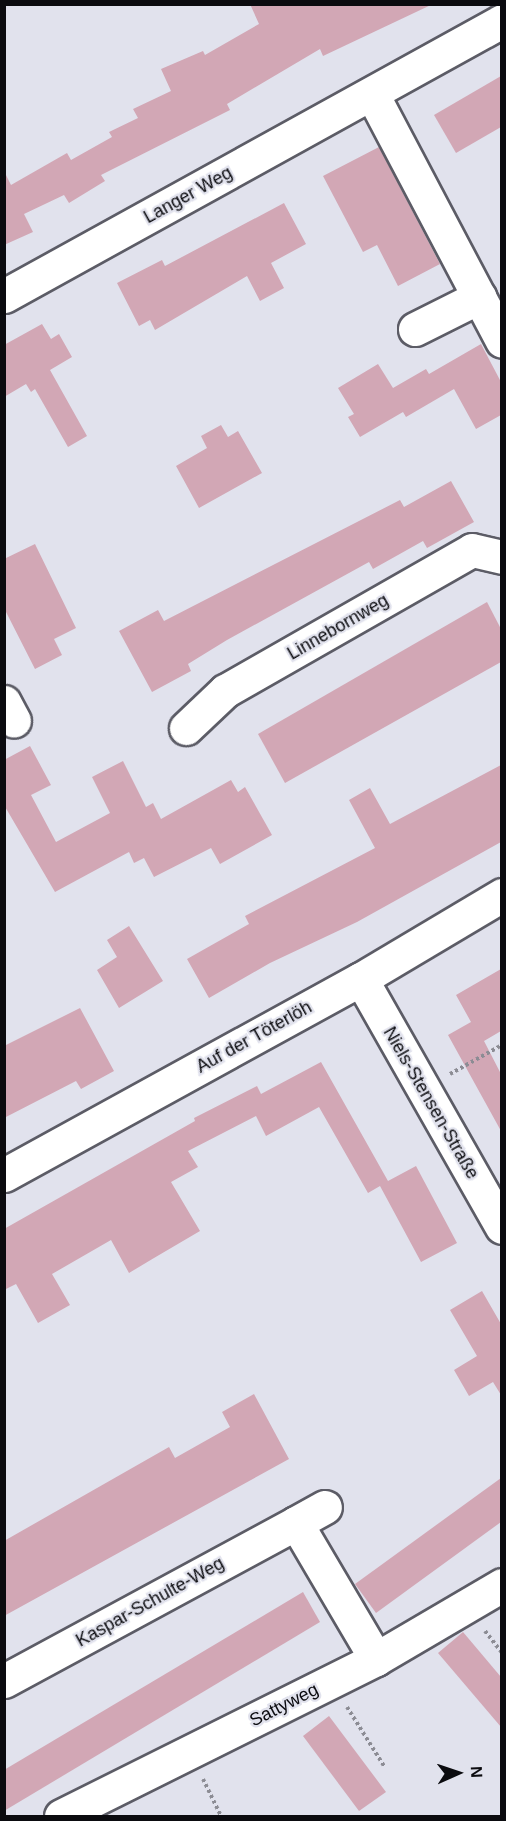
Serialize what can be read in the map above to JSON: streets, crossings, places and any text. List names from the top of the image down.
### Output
{
  "streets": {
    "street": [
      "Langer Weg",
      "Linnebornweg",
      "Auf der Töterlöh",
      "Niels-Stensen-Straße",
      "Kaspar-Schulte-Weg",
      "Sattyweg"
    ]
  },
  "crossings": [
    ["Auf der Töterlöh", "Niels-Stensen-Straße"]
  ],
  "north": "right"
}
